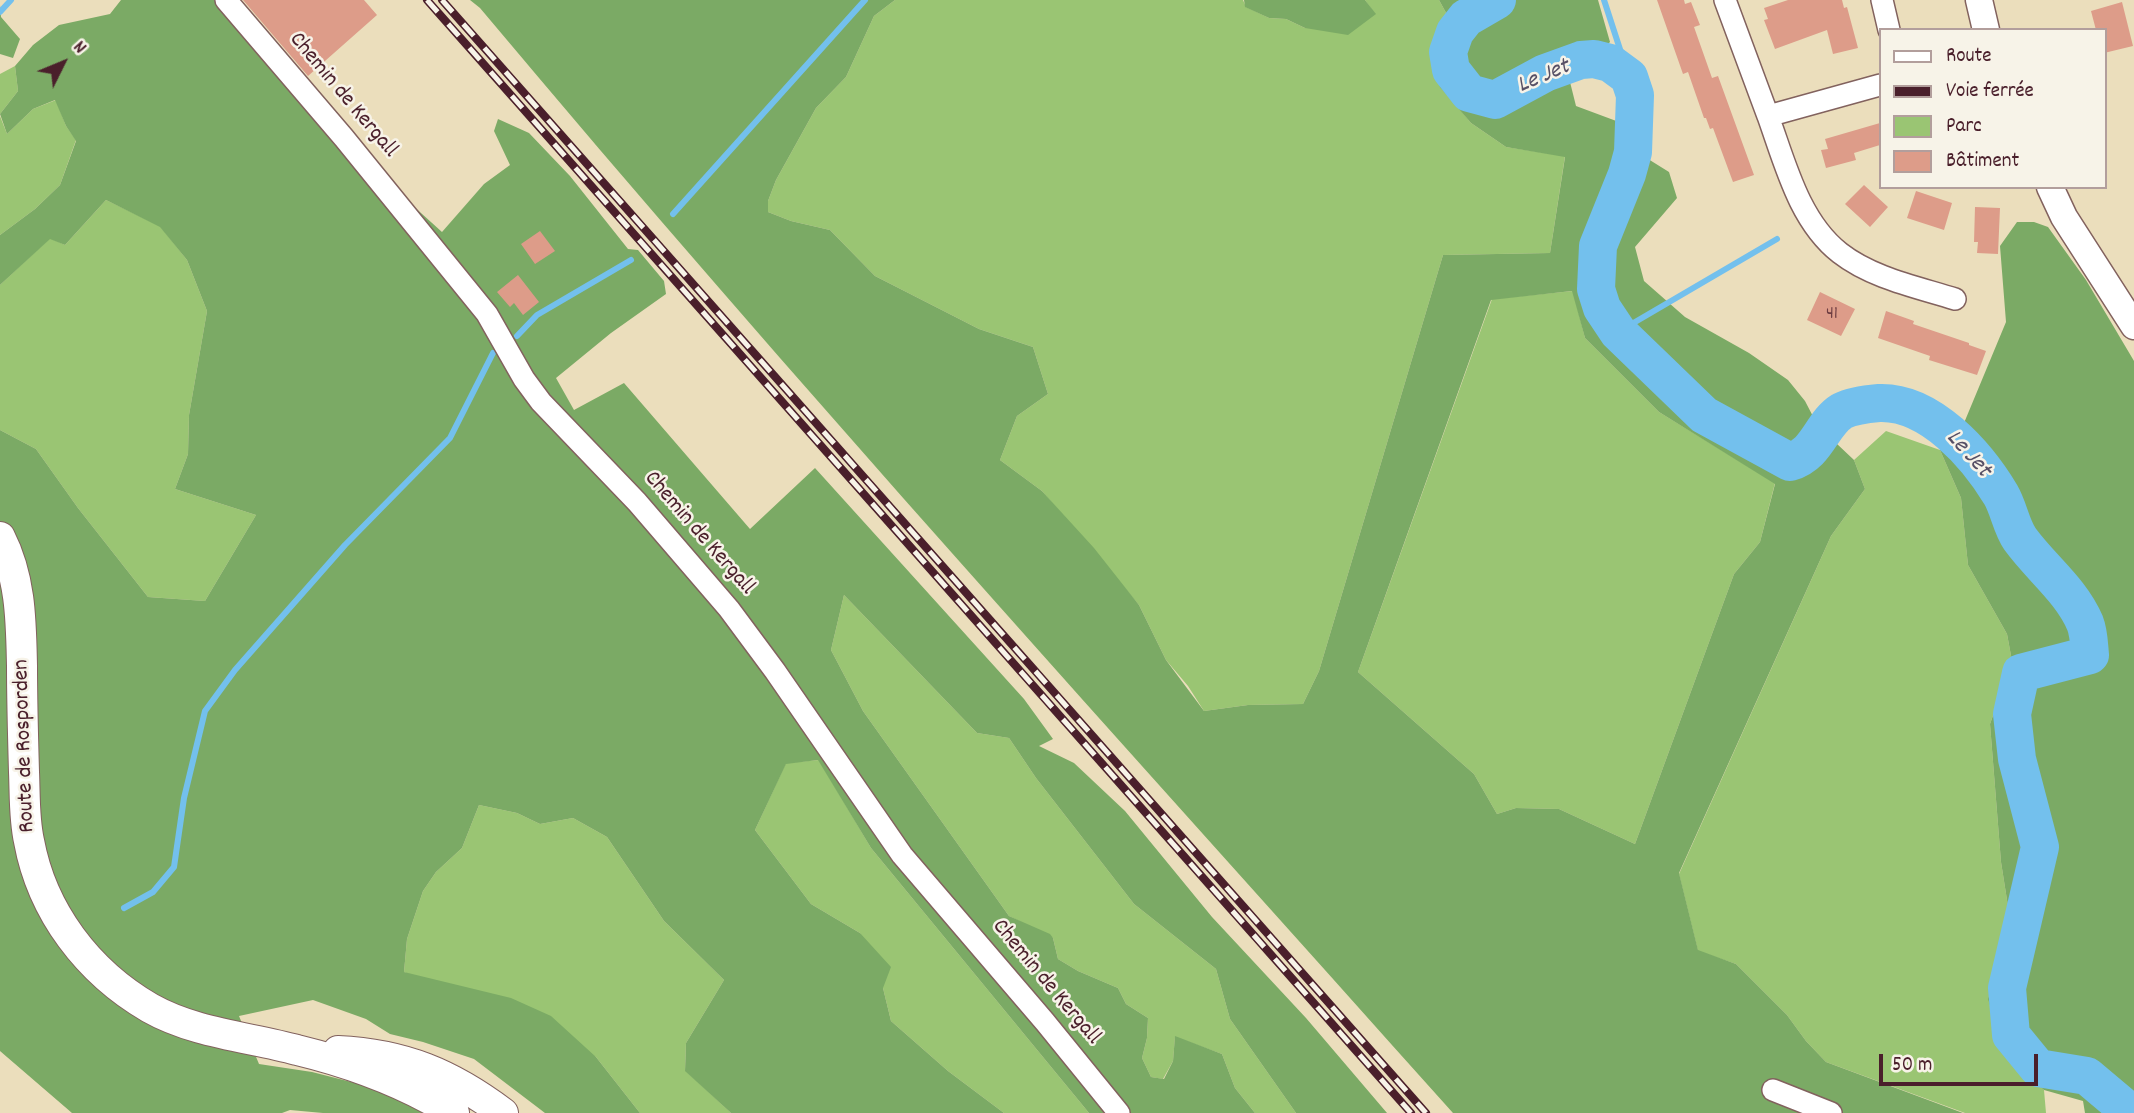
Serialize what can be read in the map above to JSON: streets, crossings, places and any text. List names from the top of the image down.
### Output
{
  "streets": {
    "main road": ["Route de Rosporden"],
    "street": ["Chemin de Kergall"]
  },
  "water": ["Le Jet"],
  "house_numbers": ["41"],
  "legend": [
    "Route",
    "Voie ferrée",
    "Parc",
    "Bâtiment"
  ],
  "scale_bar": "50 m",
  "north": "top right"
}
